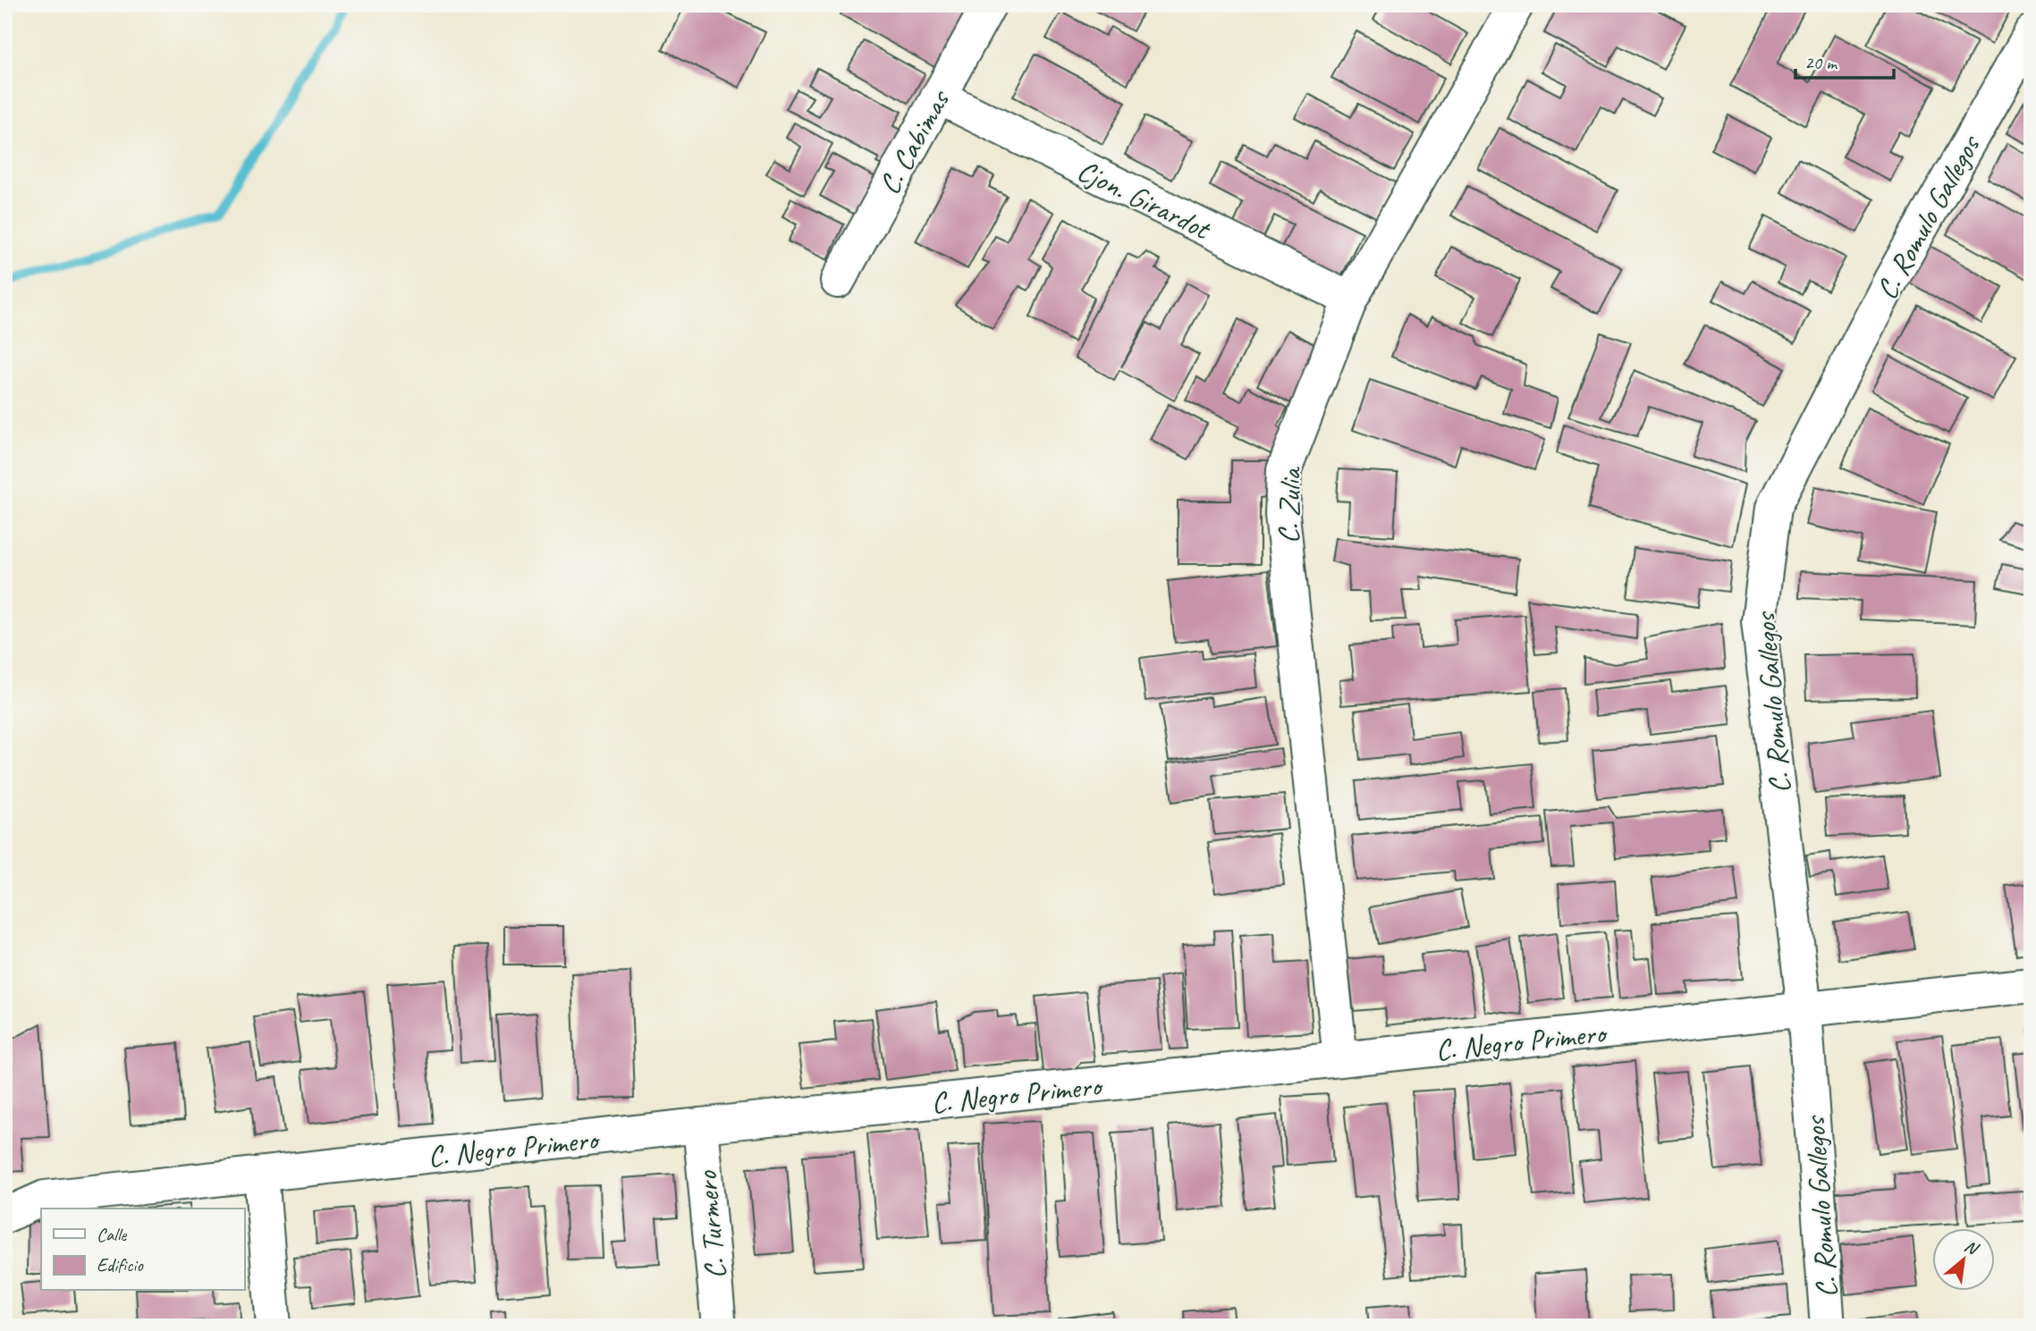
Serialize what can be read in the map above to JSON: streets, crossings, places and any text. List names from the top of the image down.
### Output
{
  "streets": {
    "street": [
      "C. Cabimas",
      "Cjon. Girardot",
      "C. Romulo Gallegos",
      "C. Zulia",
      "C. Negro Primero",
      "C. Turmero"
    ]
  },
  "crossings": [
    ["C. Cabimas", "Cjon. Girardot"],
    ["Cjon. Girardot", "C. Zulia"],
    ["C. Romulo Gallegos", "C. Negro Primero"],
    ["C. Zulia", "C. Negro Primero"],
    ["C. Negro Primero", "C. Turmero"]
  ],
  "legend": ["Calle", "Edificio"],
  "scale_bar": "20 m",
  "north": "top right"
}
